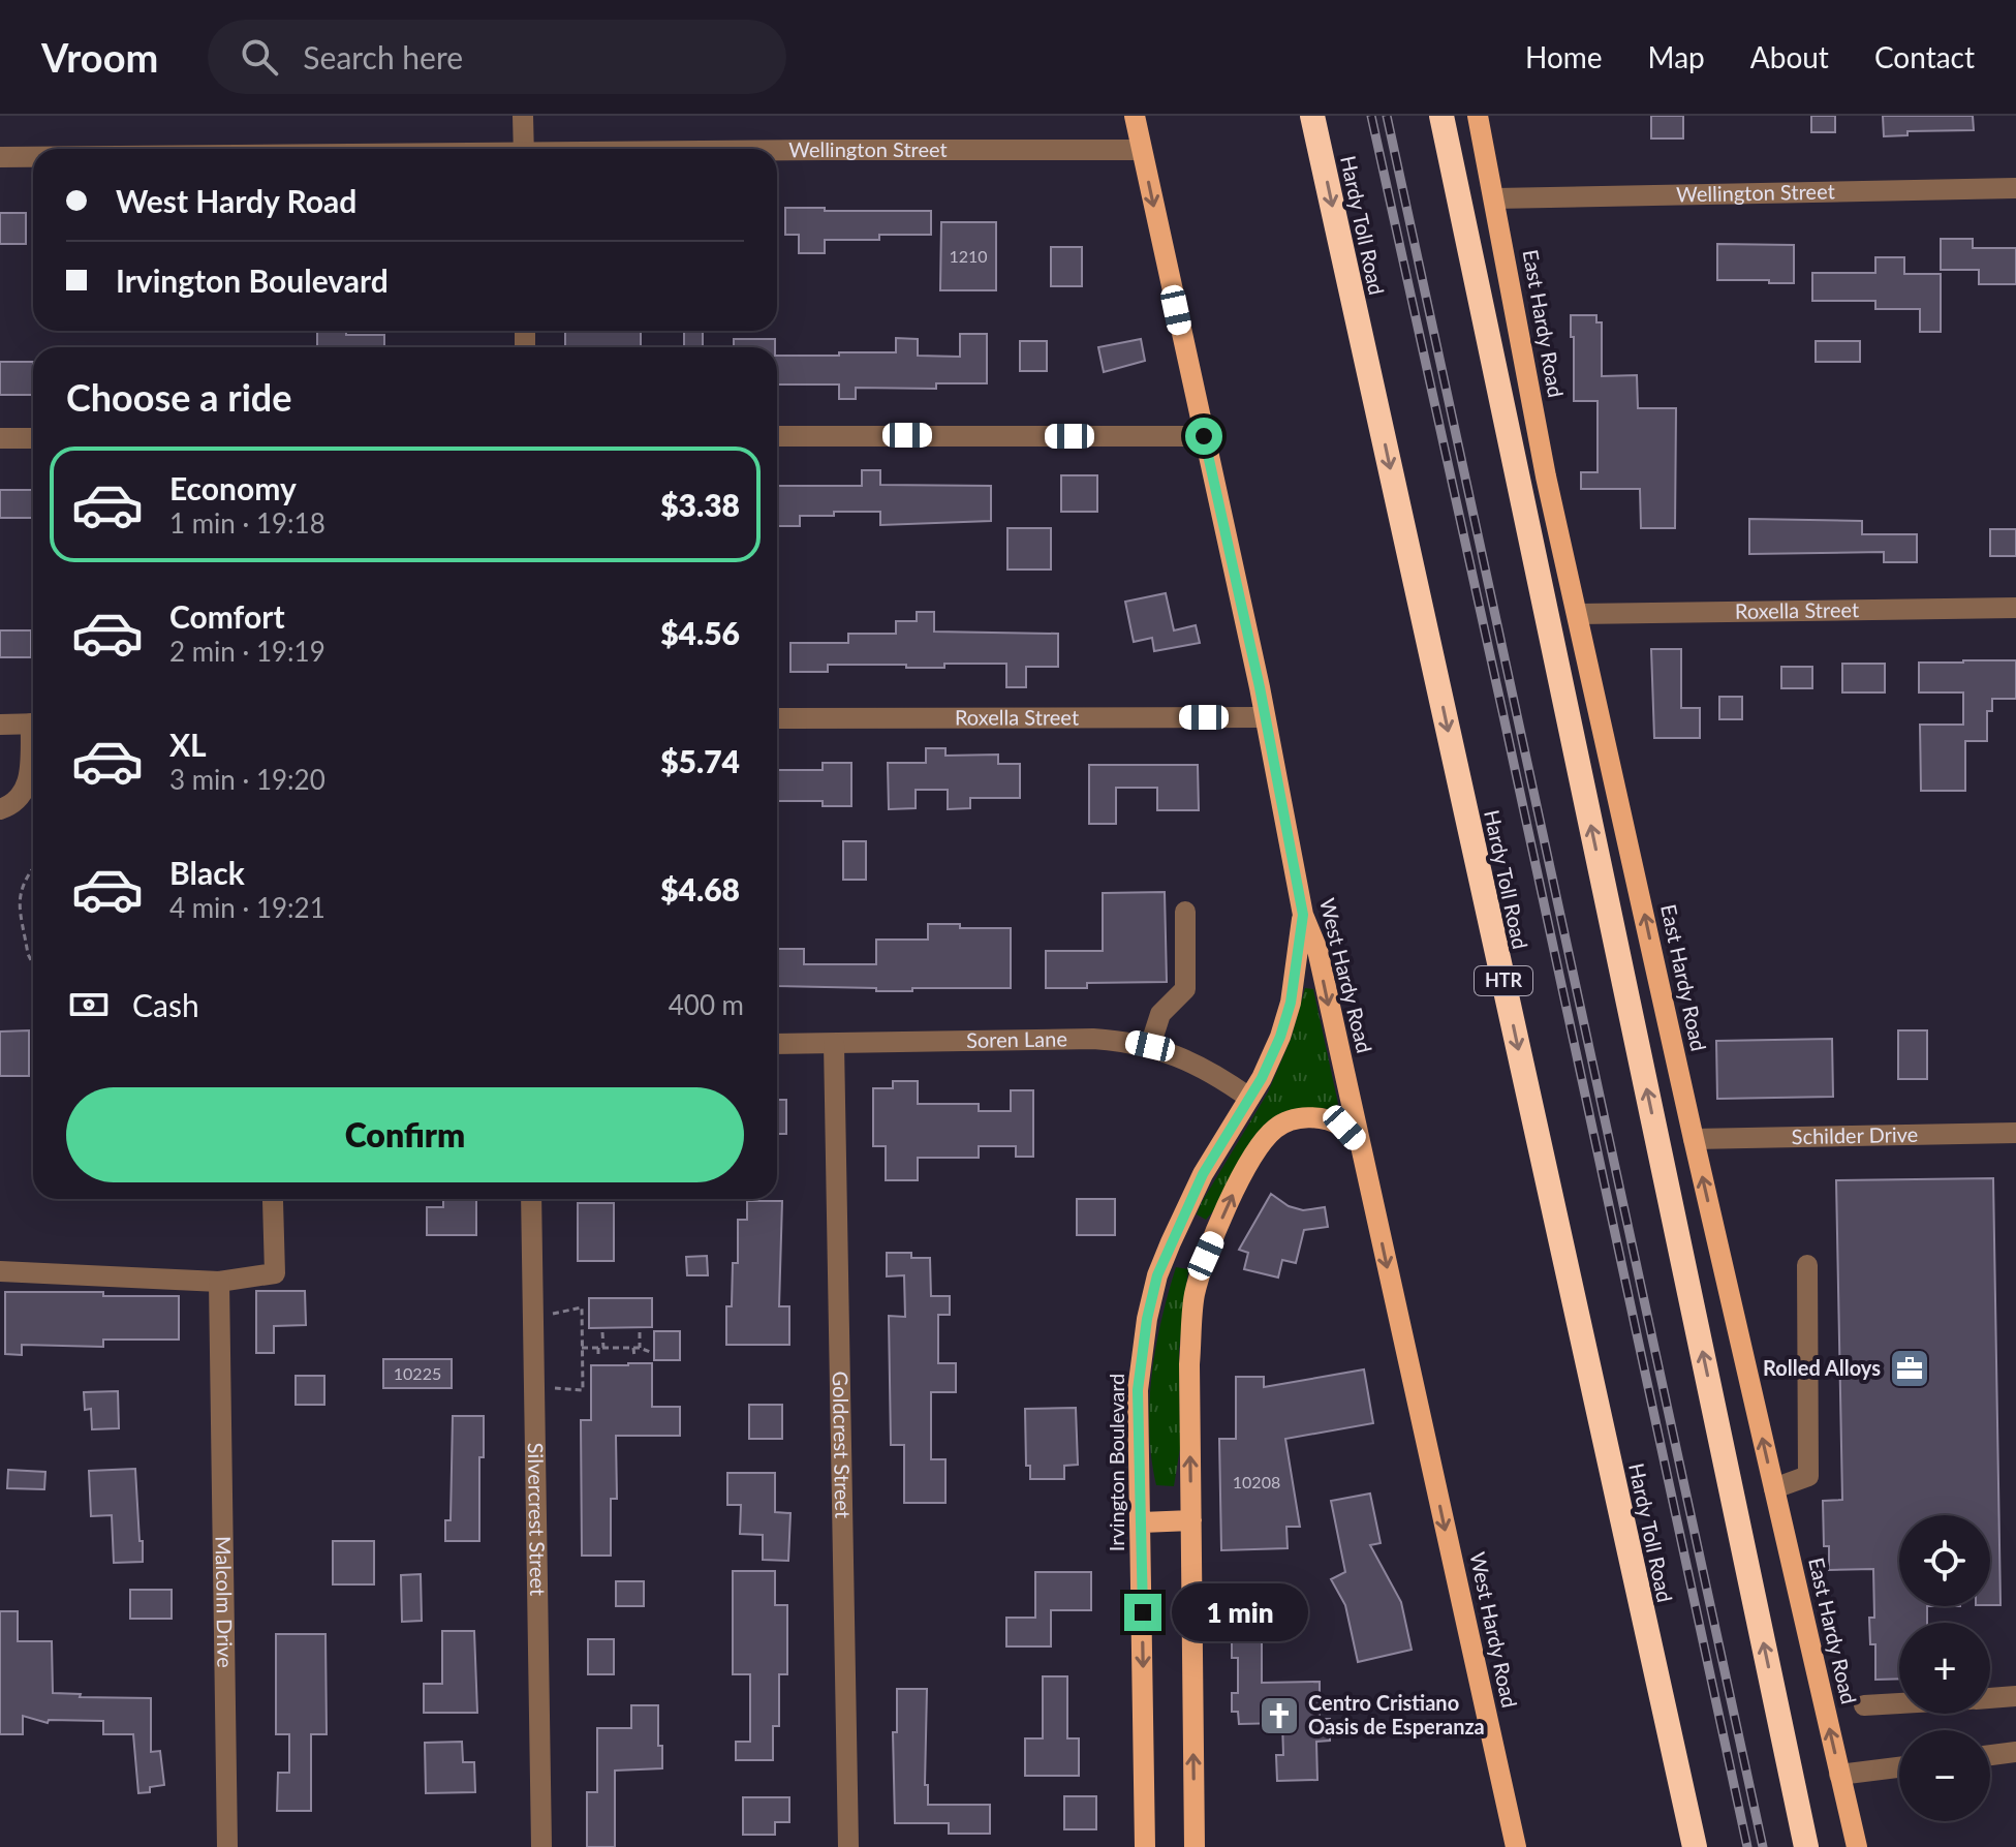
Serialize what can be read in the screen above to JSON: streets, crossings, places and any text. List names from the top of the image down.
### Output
{
  "streets": {
    "highway": ["Hardy Toll Road", "HTR"],
    "main road": ["East Hardy Road", "West Hardy Road", "Irvington Boulevard"],
    "street": [
      "Wellington Street",
      "Roxella Street",
      "Soren Lane",
      "Schilder Drive",
      "Goldcrest Street",
      "Silvercrest Street",
      "Malcolm Drive"
    ]
  },
  "crossings": [
    ["Wellington Street", "East Hardy Road"],
    ["Wellington Street", "West Hardy Road"],
    ["East Hardy Road", "Roxella Street"],
    ["East Hardy Road", "Schilder Drive"],
    ["Roxella Street", "West Hardy Road"],
    ["West Hardy Road", "Irvington Boulevard"],
    ["Soren Lane", "Goldcrest Street"],
    ["Soren Lane", "Irvington Boulevard"]
  ],
  "one_way": ["East Hardy Road", "West Hardy Road"],
  "places": {
    "office": ["Rolled Alloys"],
    "church": ["Centro Cristiano Oasis de Esperanza"]
  },
  "house_numbers": ["1210", "10225", "10208"],
  "page": {
    "header": "Vroom",
    "search": "Search here",
    "nav": [
      "Home",
      "Map",
      "About",
      "Contact"
    ],
    "banner": ["West Hardy Road", "Irvington Boulevard"],
    "heading": "Choose a ride",
    "list": [
      {
        "name": "Economy",
        "note": "1 min · 19:18",
        "value": "$3.38"
      },
      {
        "name": "Comfort",
        "note": "2 min · 19:19",
        "value": "$4.56"
      },
      {
        "name": "XL",
        "note": "3 min · 19:20",
        "value": "$5.74"
      },
      {
        "name": "Black",
        "note": "4 min · 19:21",
        "value": "$4.68"
      }
    ],
    "pay": ["Cash", "400 m"],
    "buttons": "Confirm",
    "map_buttons": ["+", "−"],
    "bubble": "1 min"
  }
}
